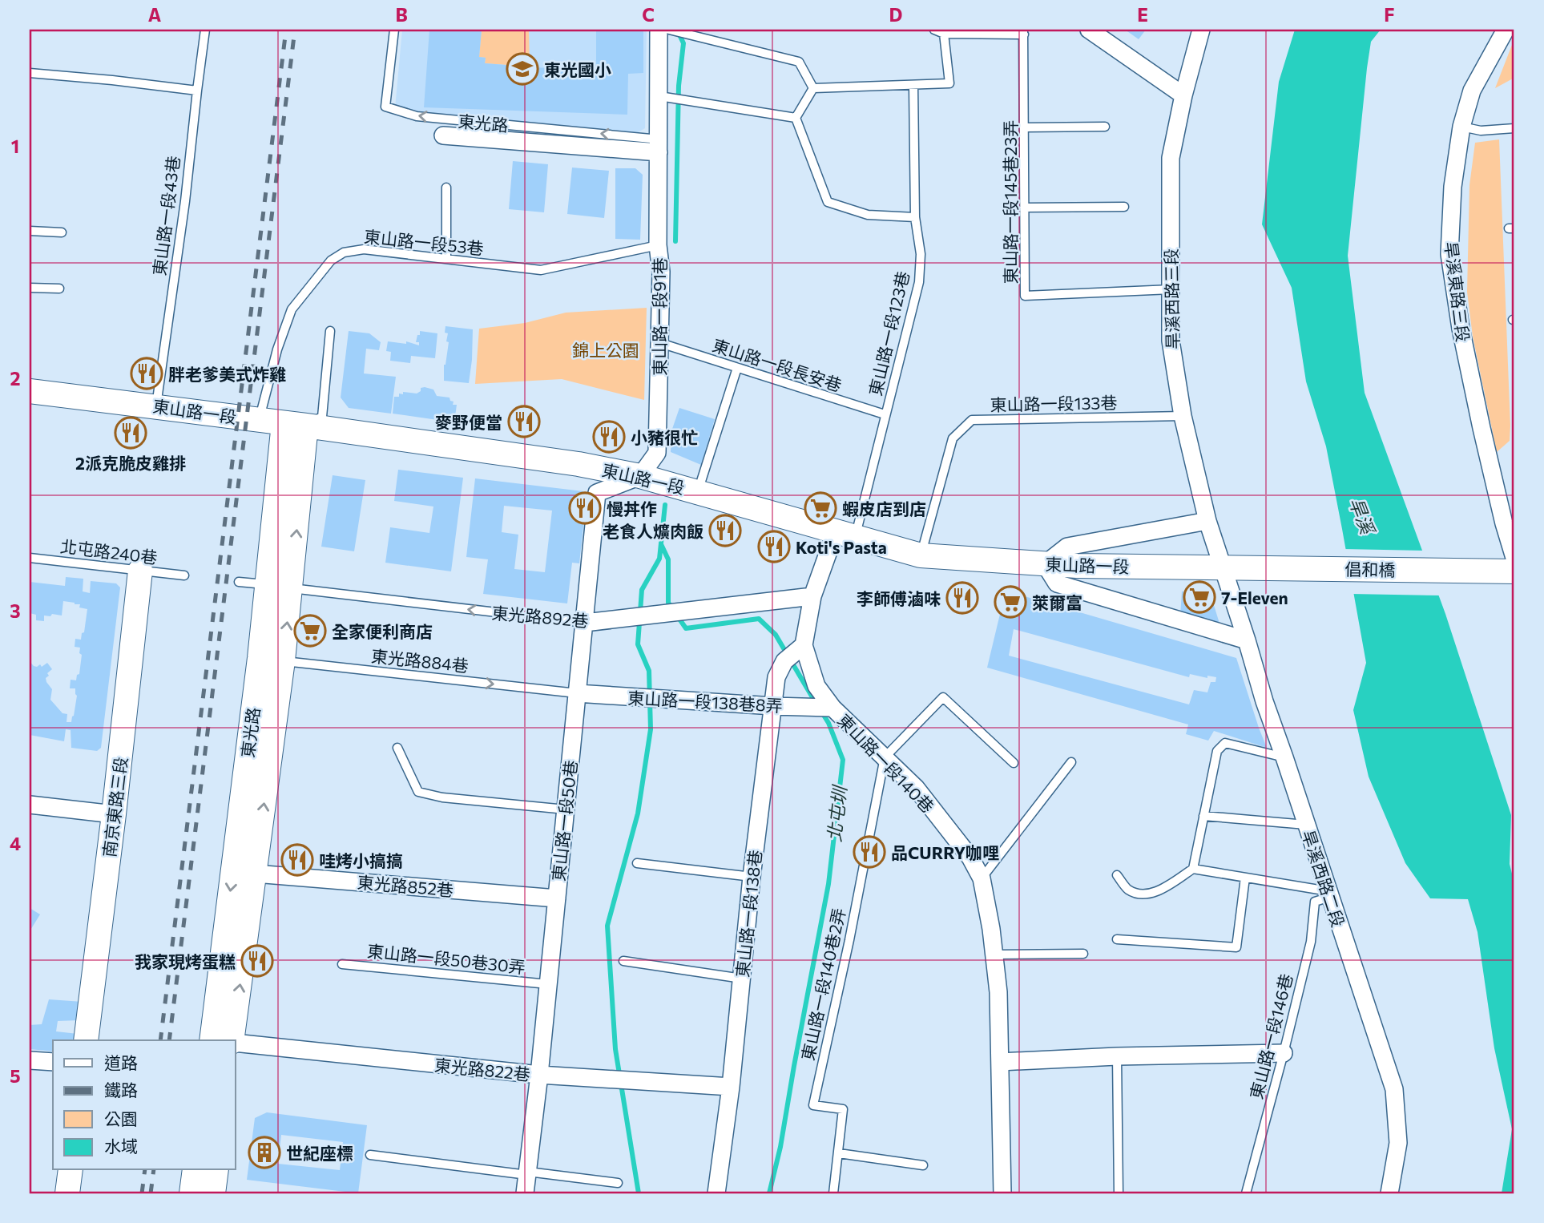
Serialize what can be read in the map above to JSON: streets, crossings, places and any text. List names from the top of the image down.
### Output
{
  "streets": {
    "street": [
      "東光路",
      "旱溪東路三段",
      "旱溪西路三段",
      "東山路一段91巷",
      "東山路一段",
      "倡和橋",
      "東光路892巷",
      "東山路一段138巷8弄",
      "東山路一段140巷",
      "南京東路三段",
      "東山路一段50巷",
      "旱溪西路二段",
      "東光路852巷",
      "東山路一段138巷",
      "東光路822巷"
    ],
    "lane": [
      "東山路一段145巷23弄",
      "東山路一段43巷",
      "東山路一段53巷",
      "東山路一段123巷",
      "東山路一段長安巷",
      "東山路一段133巷",
      "北屯路240巷",
      "東光路884巷",
      "東山路一段50巷30弄",
      "東山路一段140巷2弄",
      "東山路一段146巷"
    ]
  },
  "crossings": [
    ["東光路", "東山路一段91巷"],
    ["東光路", "東山路一段"],
    ["東光路", "東光路892巷"],
    ["東光路", "東光路884巷"],
    ["東光路", "東光路852巷"],
    ["東山路一段145巷23弄", "旱溪西路三段"],
    ["東山路一段43巷", "東山路一段"],
    ["東山路一段53巷", "東山路一段91巷"],
    ["東山路一段53巷", "東山路一段"],
    ["旱溪西路三段", "東山路一段133巷"],
    ["旱溪西路三段", "東山路一段"],
    ["旱溪西路三段", "旱溪西路二段"],
    ["東山路一段91巷", "東山路一段長安巷"],
    ["東山路一段91巷", "東山路一段"],
    ["東山路一段91巷", "東山路一段50巷"],
    ["東山路一段123巷", "東山路一段長安巷"],
    ["東山路一段123巷", "東山路一段"],
    ["東山路一段123巷", "東山路一段140巷"],
    ["東山路一段133巷", "東山路一段"],
    ["東山路一段", "倡和橋"],
    ["東山路一段", "東山路一段140巷"],
    ["東山路一段", "東山路一段50巷"],
    ["東山路一段", "旱溪西路二段"],
    ["北屯路240巷", "南京東路三段"],
    ["東光路892巷", "東山路一段140巷"],
    ["東光路892巷", "東山路一段50巷"],
    ["東光路884巷", "東山路一段138巷8弄"],
    ["東光路884巷", "東山路一段50巷"],
    ["東山路一段138巷8弄", "東山路一段140巷"],
    ["東山路一段138巷8弄", "東山路一段50巷"],
    ["東山路一段138巷8弄", "東山路一段138巷"],
    ["東山路一段140巷", "東山路一段138巷"],
    ["東山路一段140巷", "東山路一段140巷2弄"],
    ["東山路一段50巷", "東光路852巷"],
    ["東山路一段50巷", "東山路一段50巷30弄"],
    ["東山路一段50巷", "東光路822巷"],
    ["旱溪西路二段", "東山路一段146巷"],
    ["東山路一段138巷", "東光路822巷"]
  ],
  "one_way": ["東光路892巷", "東光路884巷"],
  "water": ["旱溪", "北屯圳"],
  "parks": ["錦上公園"],
  "places": {
    "school or university": ["東光國小"],
    "restaurant": [
      "胖老爹美式炸雞",
      "麥野便當",
      "2派克脆皮雞排",
      "小豬很忙",
      "慢丼作",
      "老食人爌肉飯",
      "Koti's Pasta",
      "李師傅滷味",
      "品CURRY咖哩",
      "哇烤小搞搞",
      "我家現烤蛋糕"
    ],
    "supermarket": [
      "蝦皮店到店",
      "7-Eleven",
      "萊爾富",
      "全家便利商店"
    ],
    "building": ["世紀座標"]
  },
  "legend": [
    "道路",
    "鐵路",
    "公園",
    "水域"
  ],
  "grid": {
    "columns": [
      "A",
      "B",
      "C",
      "D",
      "E",
      "F"
    ],
    "rows": [
      "1",
      "2",
      "3",
      "4",
      "5"
    ]
  }
}
